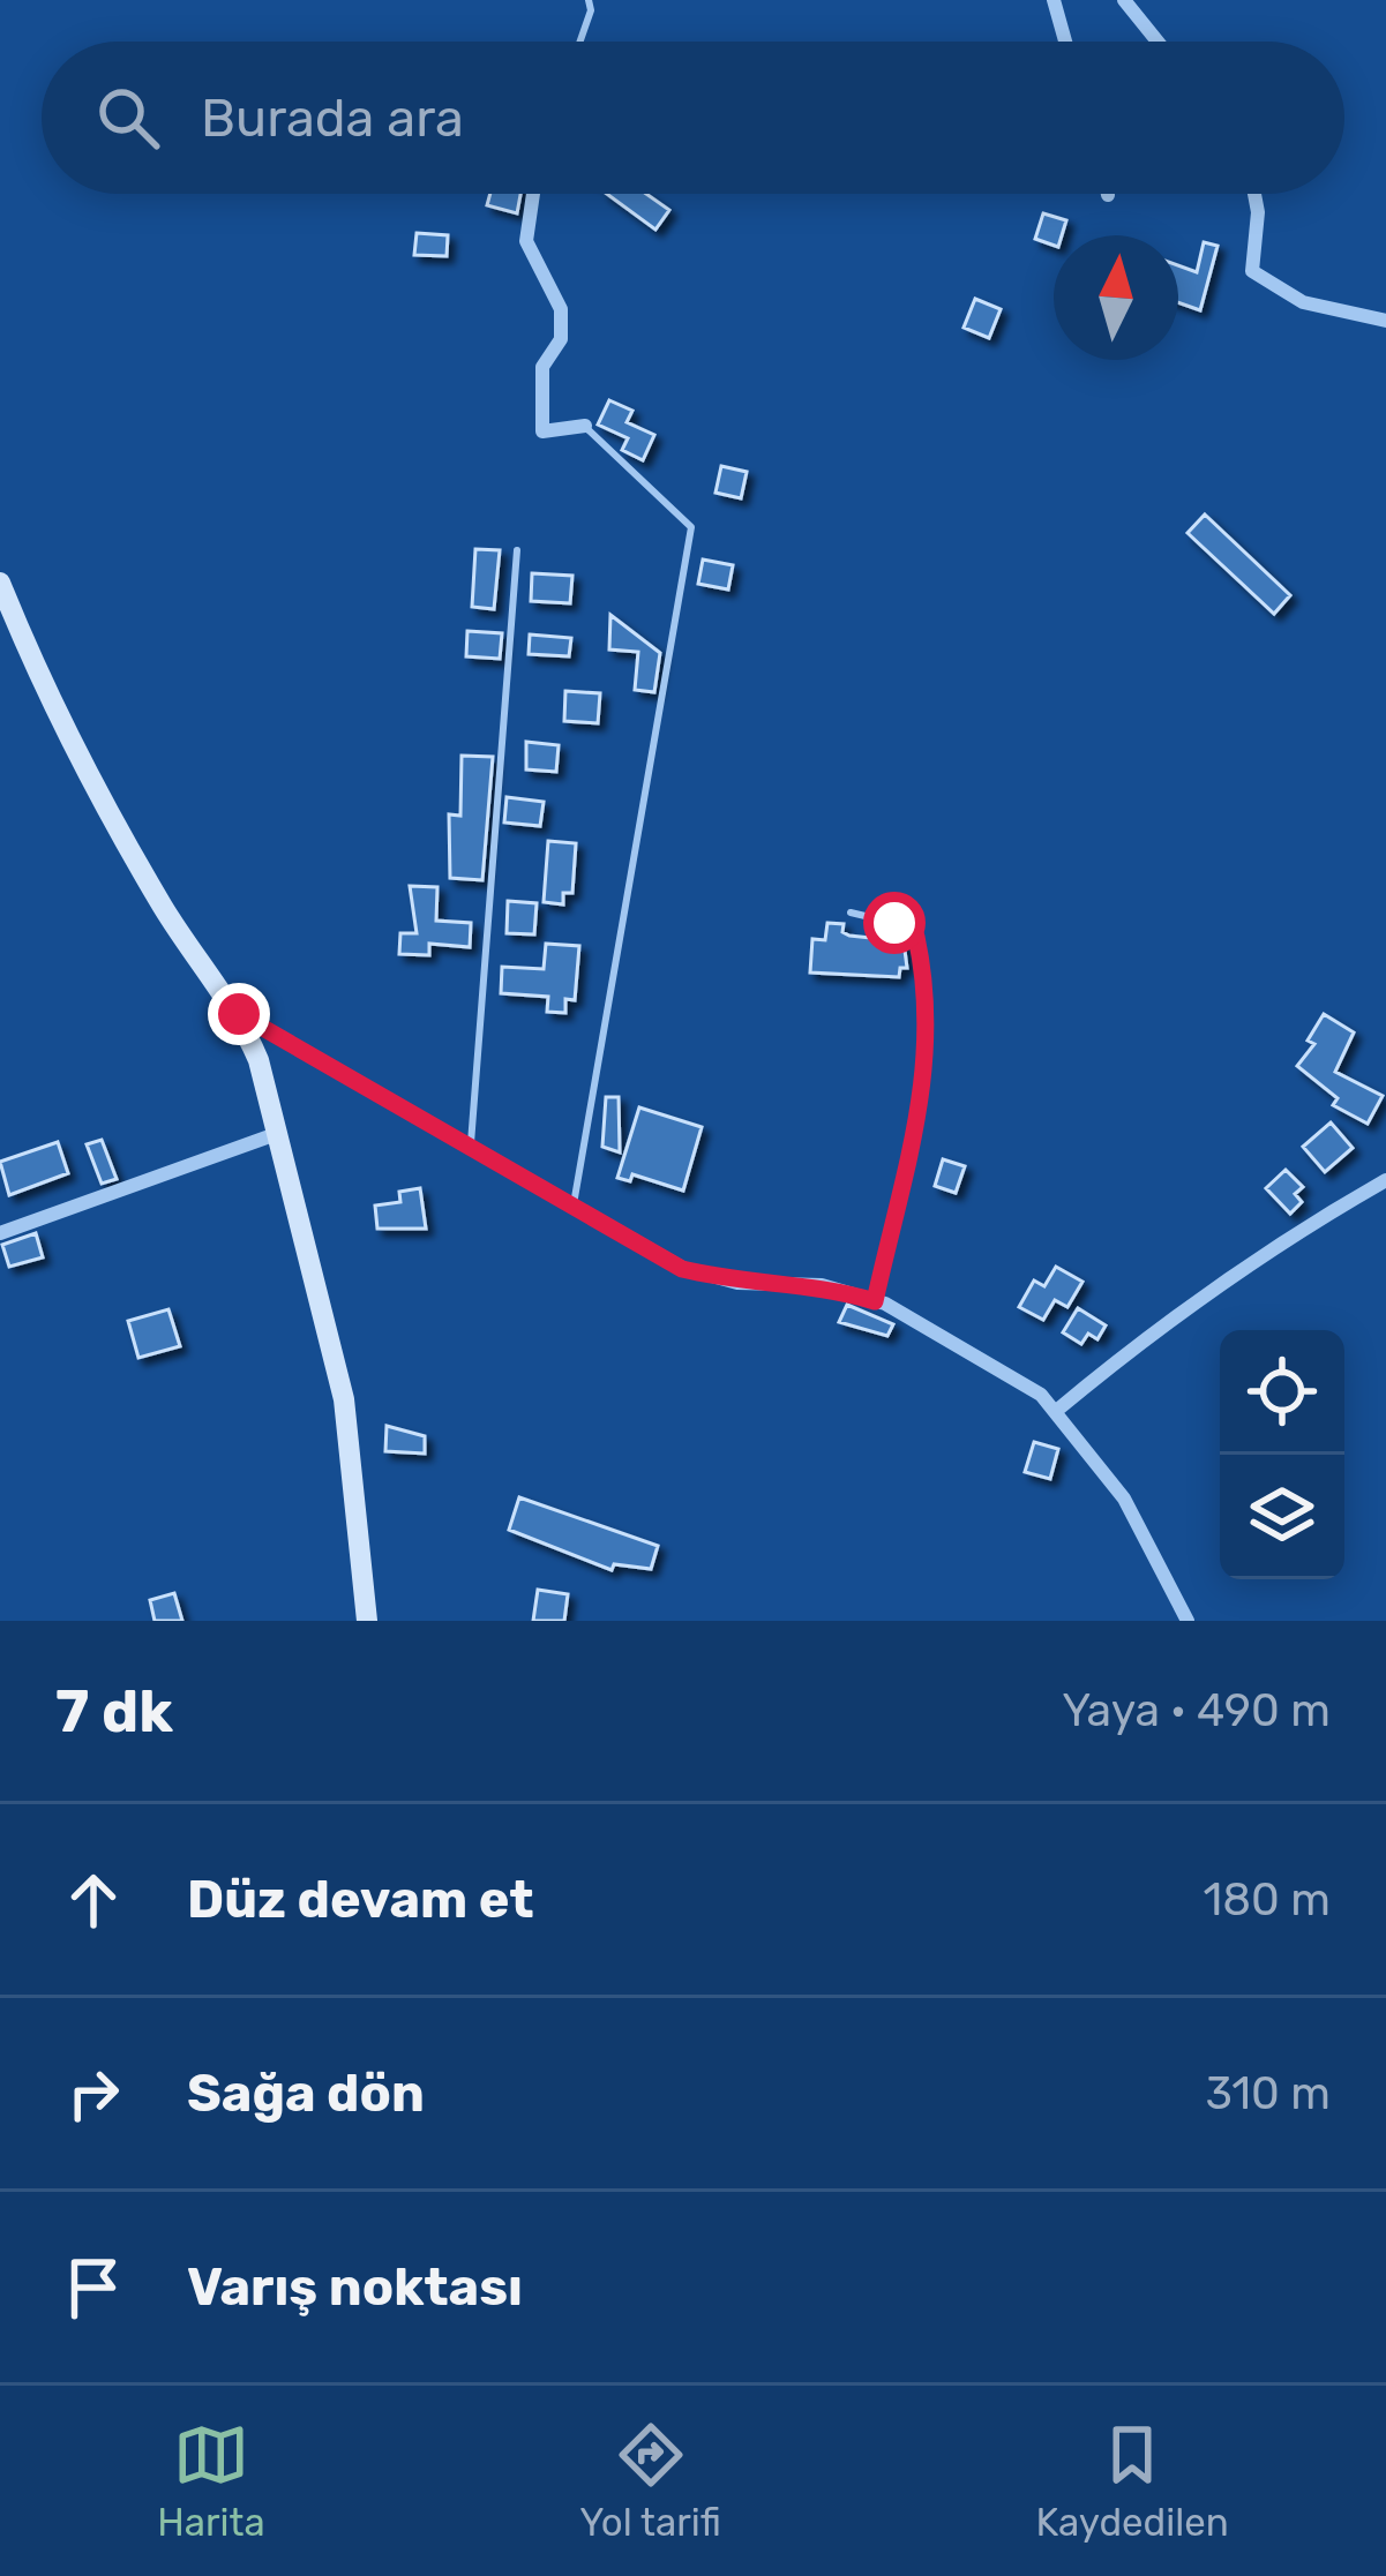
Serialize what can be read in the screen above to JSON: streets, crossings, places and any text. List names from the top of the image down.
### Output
{
  "north": "top",
  "page": {
    "search": "Burada ara",
    "heading": ["7 dk", "Yaya · 490 m"],
    "list": [
      ["Düz devam et", "180 m"],
      ["Sağa dön", "310 m"],
      "Varış noktası"
    ],
    "nav": ["Harita", "Yol tarifi", "Kaydedilen"]
  }
}
